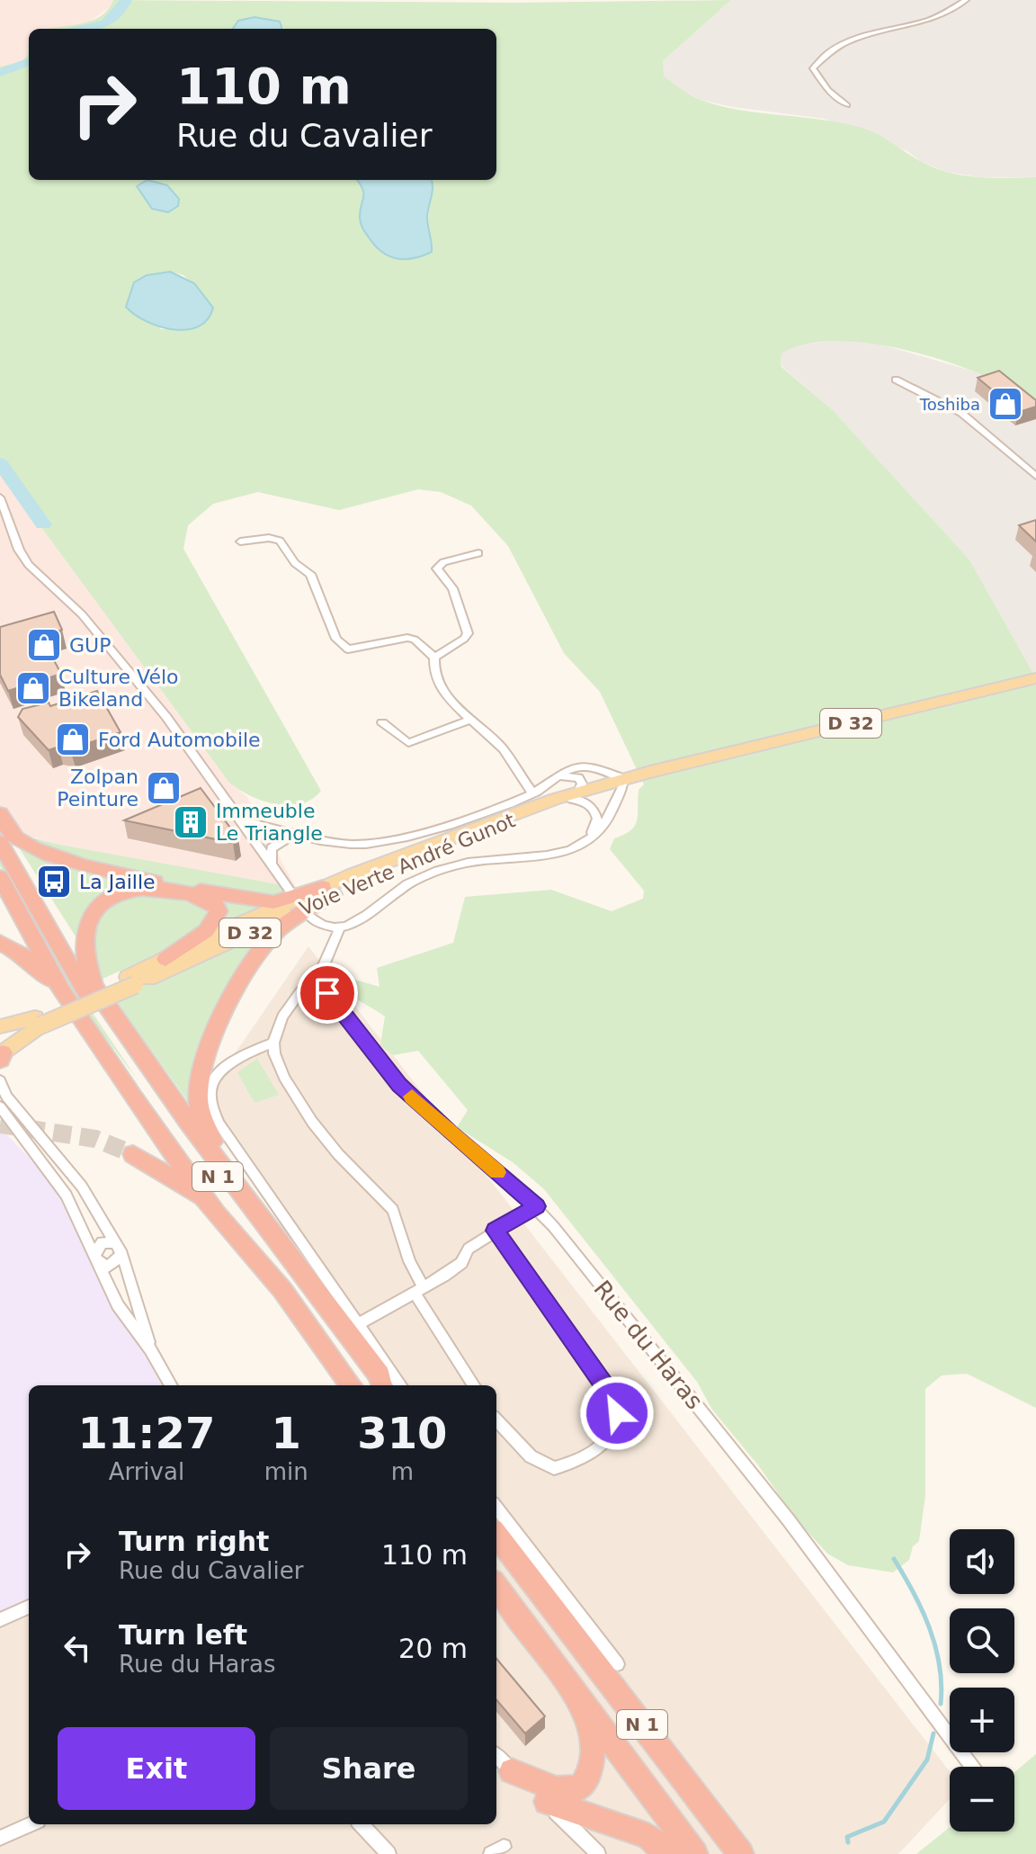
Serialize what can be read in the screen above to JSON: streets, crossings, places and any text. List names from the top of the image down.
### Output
{
  "streets": {
    "highway": ["N 1"],
    "main road": ["D 32", "Voie Verte André Gunot"],
    "street": ["Rue du Haras"]
  },
  "places": {
    "shop": [
      "Toshiba",
      "GUP",
      "Culture Vélo Bikeland",
      "Ford Automobile",
      "Zolpan Peinture"
    ],
    "building": ["Immeuble Le Triangle"],
    "bus stop": ["La Jaille"]
  },
  "page": {
    "turn": ["110 m", "Rue du Cavalier"],
    "eta": [
      "11:27",
      "Arrival",
      "1",
      "min",
      "310",
      "m"
    ],
    "list": [
      {
        "name": "Turn right",
        "note": "Rue du Cavalier",
        "value": "110 m"
      },
      {
        "name": "Turn left",
        "note": "Rue du Haras",
        "value": "20 m"
      }
    ],
    "map_buttons": ["+", "−"],
    "buttons": ["Exit", "Share"]
  }
}
